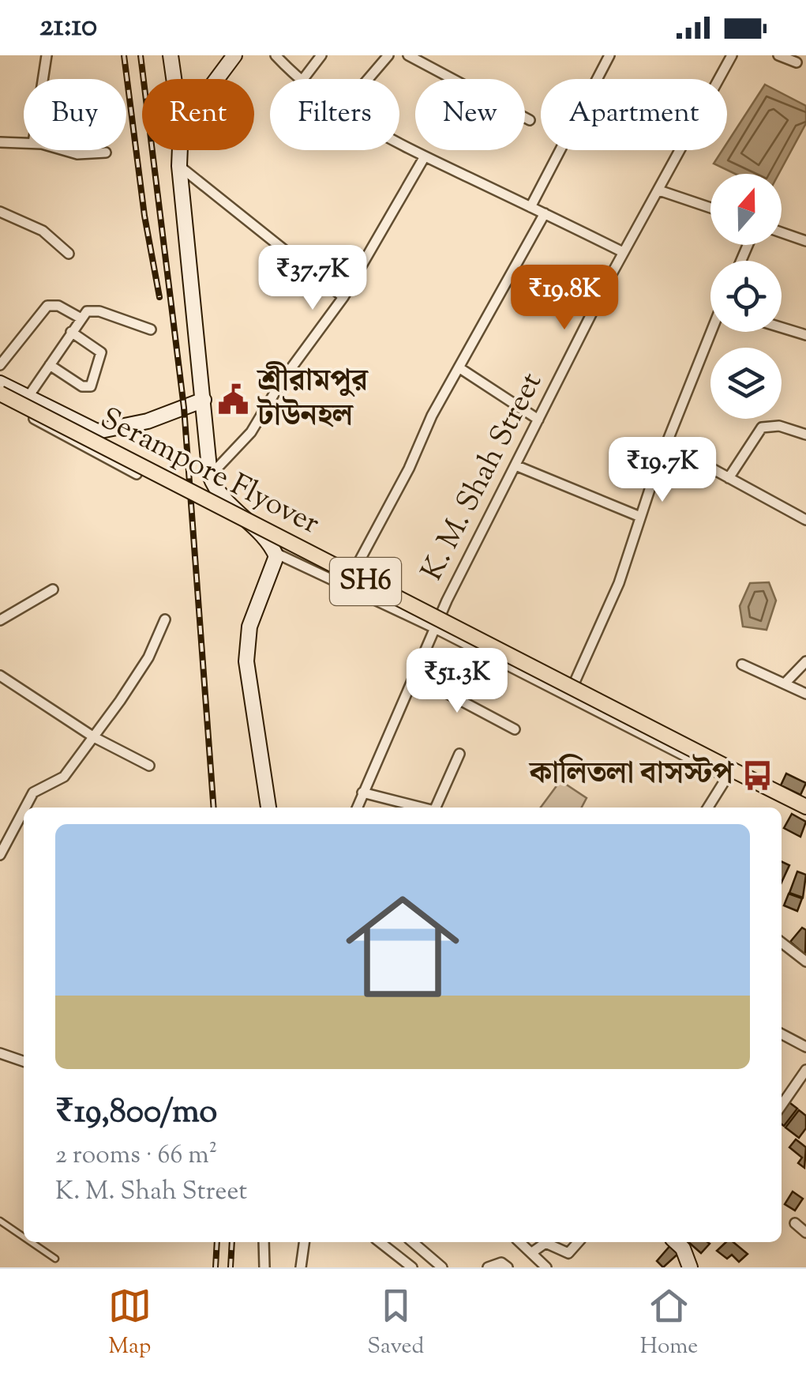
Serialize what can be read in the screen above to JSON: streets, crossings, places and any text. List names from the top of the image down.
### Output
{
  "streets": {
    "main road": ["Serampore Flyover", "SH6"],
    "street": ["K. M. Shah Street"]
  },
  "crossings": [
    ["Serampore Flyover", "SH6"]
  ],
  "places": {
    "public building": ["শ্রীরামপুর টাউনহল"],
    "bus stop": ["কালিতলা বাসস্টপ"]
  },
  "north": "top",
  "page": {
    "status": "21:10",
    "chip": [
      "Buy",
      "Rent",
      "Filters",
      "New",
      "Apartment"
    ],
    "price": [
      "₹37.7K",
      "₹19.8K",
      "₹19.7K",
      "₹51.3K"
    ],
    "list": [
      {
        "name": "₹19,800/mo",
        "note": "2 rooms · 66 m² · K. M. Shah Street"
      }
    ],
    "tabs": ["Map", "Saved", "Home"]
  }
}
